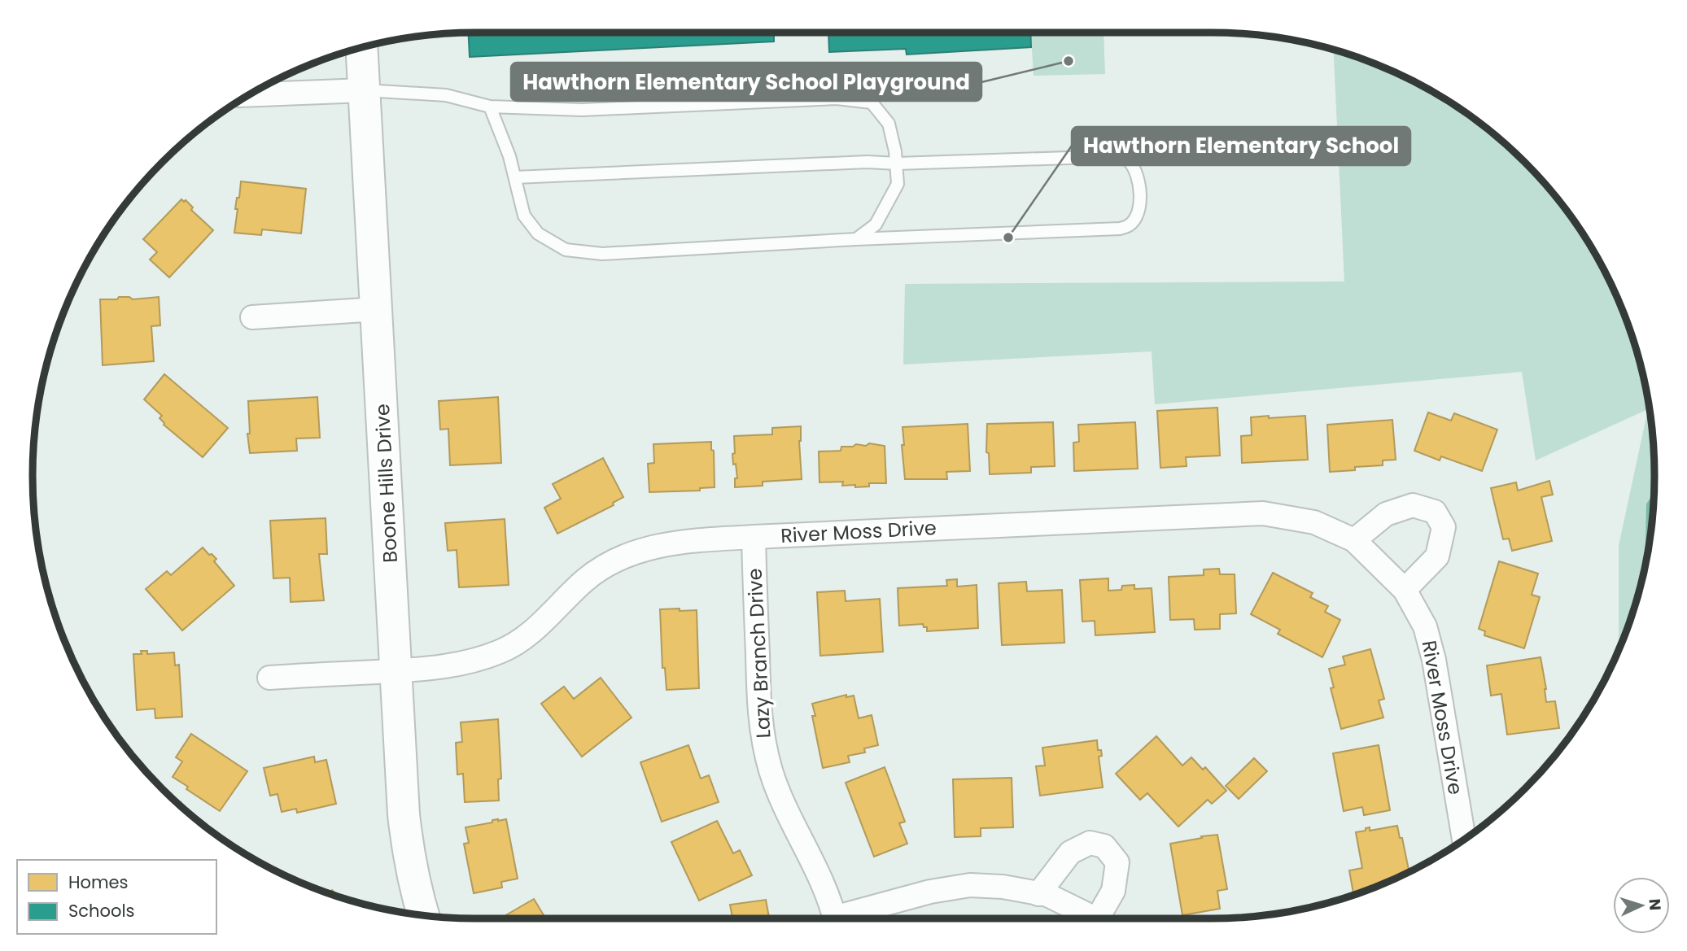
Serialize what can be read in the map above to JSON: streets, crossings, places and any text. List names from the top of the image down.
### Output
{
  "streets": {
    "street": ["Boone Hills Drive", "River Moss Drive", "Lazy Branch Drive"]
  },
  "crossings": [
    ["Boone Hills Drive", "River Moss Drive"],
    ["River Moss Drive", "Lazy Branch Drive"]
  ],
  "places": ["Hawthorn Elementary School Playground", "Hawthorn Elementary School"],
  "legend": ["Homes", "Schools"],
  "north": "right"
}
